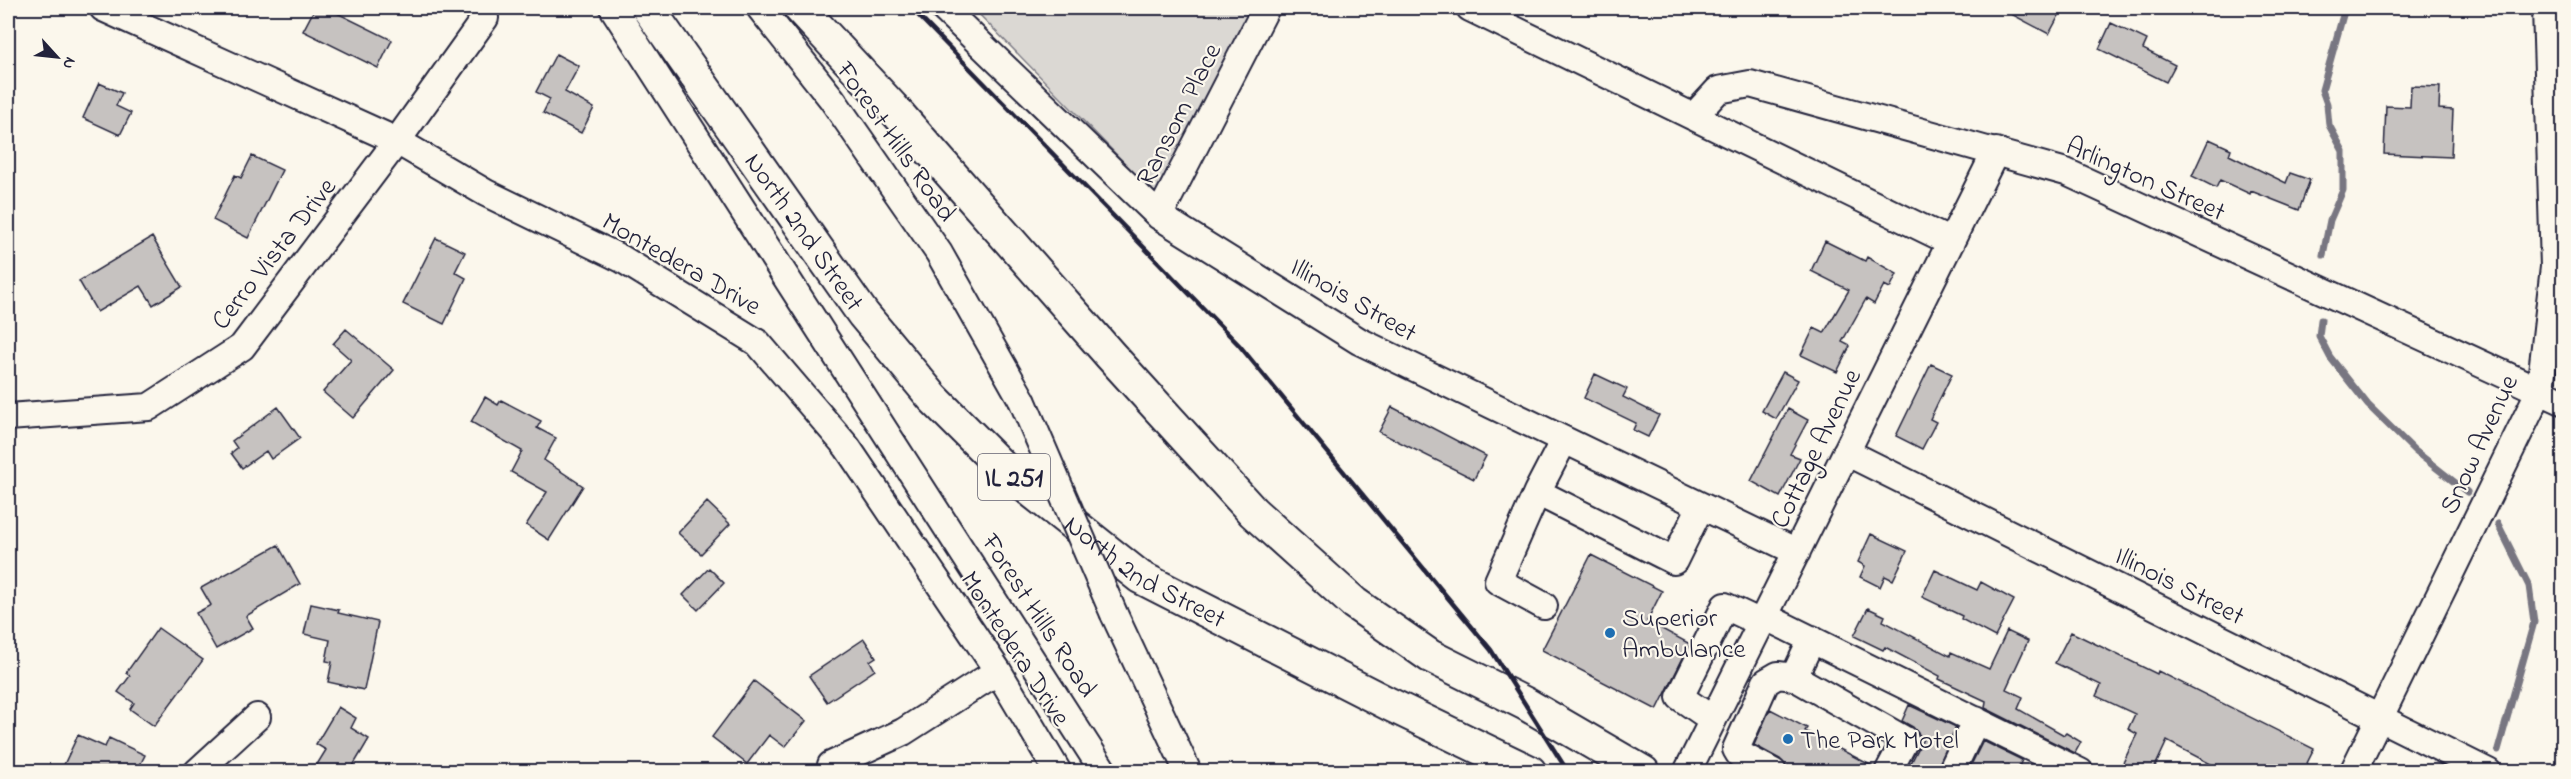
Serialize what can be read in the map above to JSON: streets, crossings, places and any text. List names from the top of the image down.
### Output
{
  "streets": {
    "main road": ["North 2nd Street", "IL 251"],
    "street": [
      "Ransom Place",
      "Forest Hills Road",
      "Arlington Street",
      "Cerro Vista Drive",
      "Montedera Drive",
      "Illinois Street",
      "Snow Avenue",
      "Cottage Avenue"
    ]
  },
  "crossings": [
    ["Ransom Place", "Illinois Street"],
    ["Arlington Street", "Snow Avenue"],
    ["Arlington Street", "Cottage Avenue"],
    ["Cerro Vista Drive", "Montedera Drive"],
    ["Illinois Street", "Snow Avenue"],
    ["Illinois Street", "Cottage Avenue"]
  ],
  "places": ["Superior Ambulance", "The Park Motel"],
  "north": "bottom right"
}
